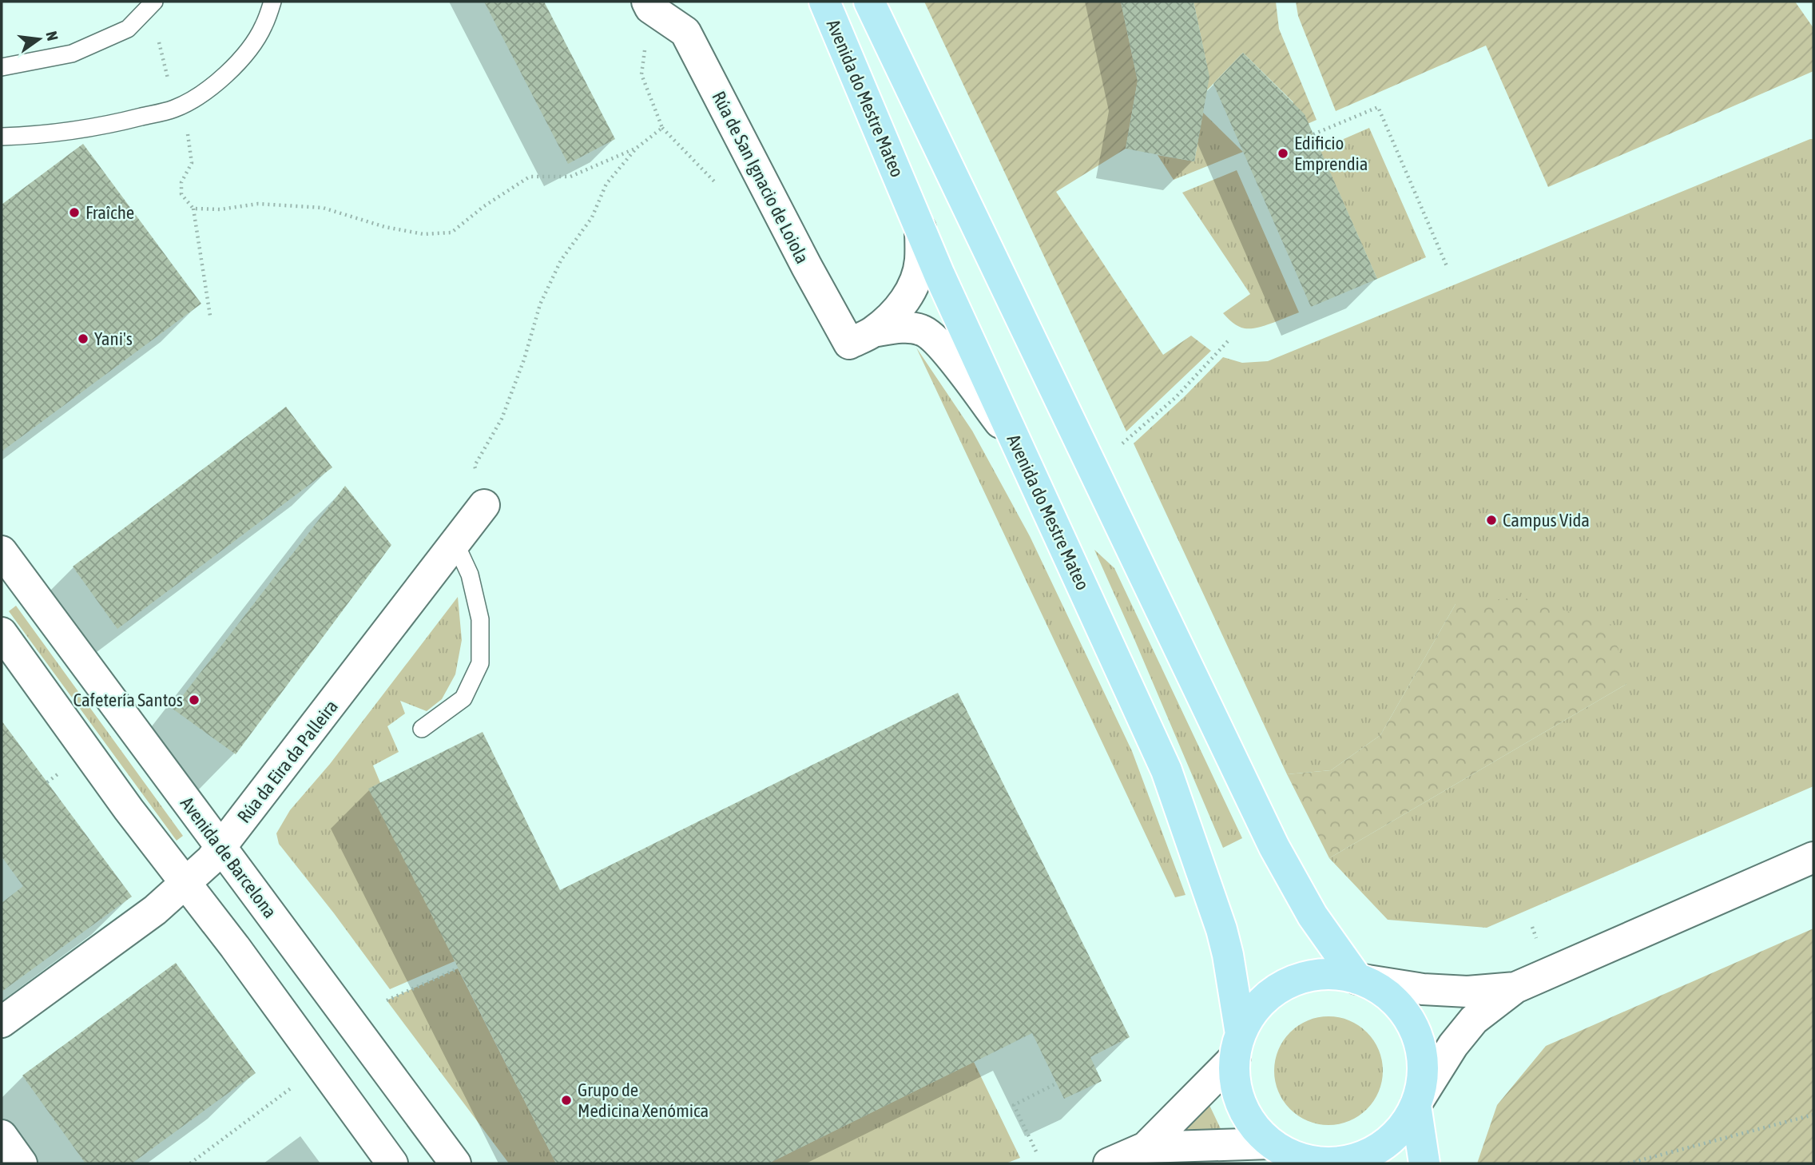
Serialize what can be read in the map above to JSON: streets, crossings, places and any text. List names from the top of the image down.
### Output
{
  "streets": {
    "main road": ["Avenida do Mestre Mateo"],
    "street": ["Rúa de San Ignacio de Loiola", "Rúa da Eira da Palleira", "Avenida de Barcelona"]
  },
  "crossings": [
    ["Avenida do Mestre Mateo", "Rúa de San Ignacio de Loiola"],
    ["Rúa da Eira da Palleira", "Avenida de Barcelona"]
  ],
  "places": [
    "Edificio Emprendia",
    "Fraîche",
    "Yani's",
    "Campus Vida",
    "Cafetería Santos",
    "Grupo de Medicina Xenómica"
  ],
  "north": "right"
}
